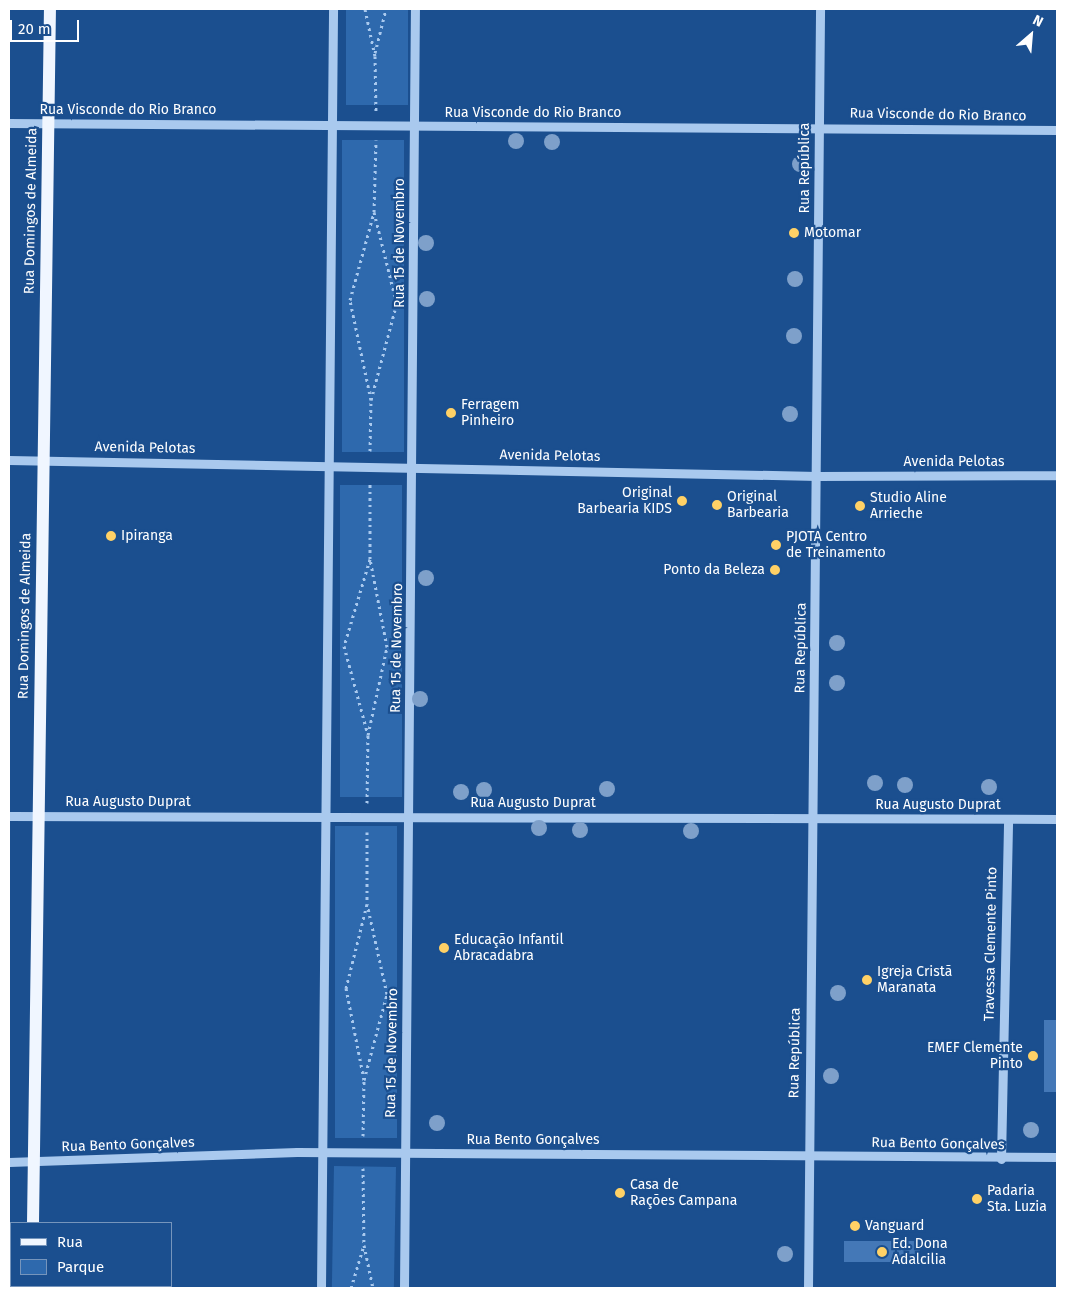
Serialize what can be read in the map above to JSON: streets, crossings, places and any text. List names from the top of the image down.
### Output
{
  "streets": {
    "main road": ["Rua Domingos de Almeida"],
    "street": [
      "Rua Visconde do Rio Branco",
      "Rua República",
      "Rua 15 de Novembro",
      "Avenida Pelotas",
      "Rua Augusto Duprat",
      "Travessa Clemente Pinto",
      "Rua Bento Gonçalves"
    ]
  },
  "crossings": [
    ["Rua Visconde do Rio Branco", "Rua República"],
    ["Rua Visconde do Rio Branco", "Rua Domingos de Almeida"],
    ["Rua Visconde do Rio Branco", "Rua 15 de Novembro"],
    ["Rua República", "Avenida Pelotas"],
    ["Rua República", "Rua Augusto Duprat"],
    ["Rua República", "Rua Bento Gonçalves"],
    ["Rua Domingos de Almeida", "Avenida Pelotas"],
    ["Rua Domingos de Almeida", "Rua Augusto Duprat"],
    ["Rua Domingos de Almeida", "Rua Bento Gonçalves"],
    ["Rua 15 de Novembro", "Avenida Pelotas"],
    ["Rua 15 de Novembro", "Rua Augusto Duprat"],
    ["Rua 15 de Novembro", "Rua Bento Gonçalves"],
    ["Rua Augusto Duprat", "Travessa Clemente Pinto"],
    ["Travessa Clemente Pinto", "Rua Bento Gonçalves"]
  ],
  "places": [
    "Motomar",
    "Ferragem Pinheiro",
    "Original Barbearia KIDS",
    "Original Barbearia",
    "Studio Aline Arrieche",
    "Ipiranga",
    "PJOTA Centro de Treinamento",
    "Ponto da Beleza",
    "Educação Infantil Abracadabra",
    "Igreja Cristã Maranata",
    "EMEF Clemente Pinto",
    "Casa de Rações Campana",
    "Padaria Sta. Luzia",
    "Vanguard",
    "Ed. Dona Adalcilia"
  ],
  "legend": ["Rua", "Parque"],
  "scale_bar": "20 m",
  "north": "top right"
}
